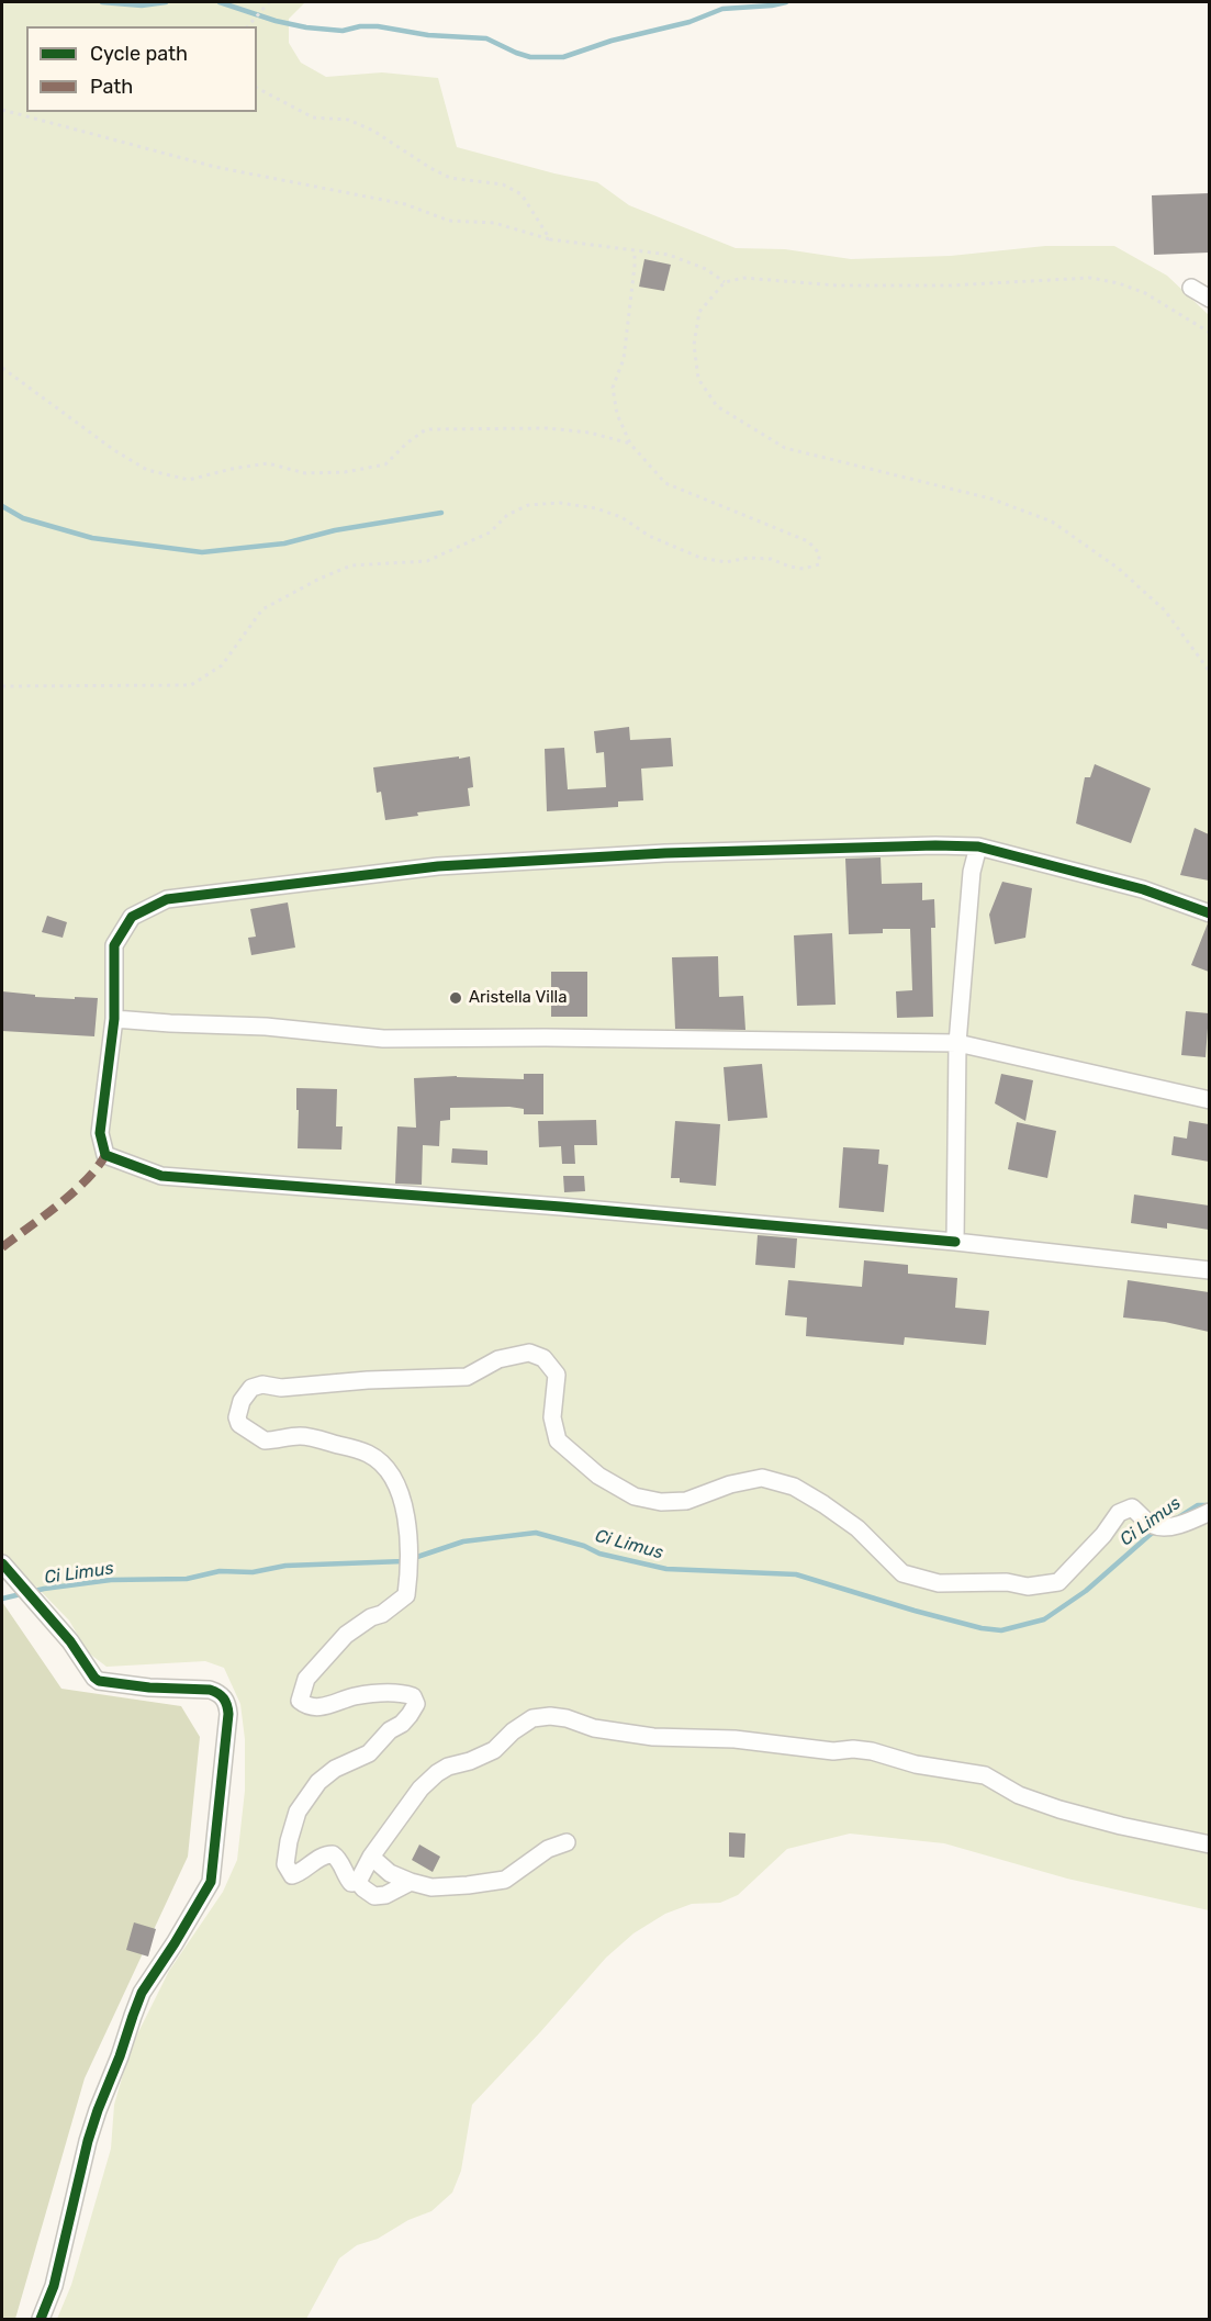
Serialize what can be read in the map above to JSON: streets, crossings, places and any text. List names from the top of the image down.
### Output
{
  "water": ["Ci Limus"],
  "places": ["Aristella Villa"],
  "legend": ["Cycle path", "Path"]
}
